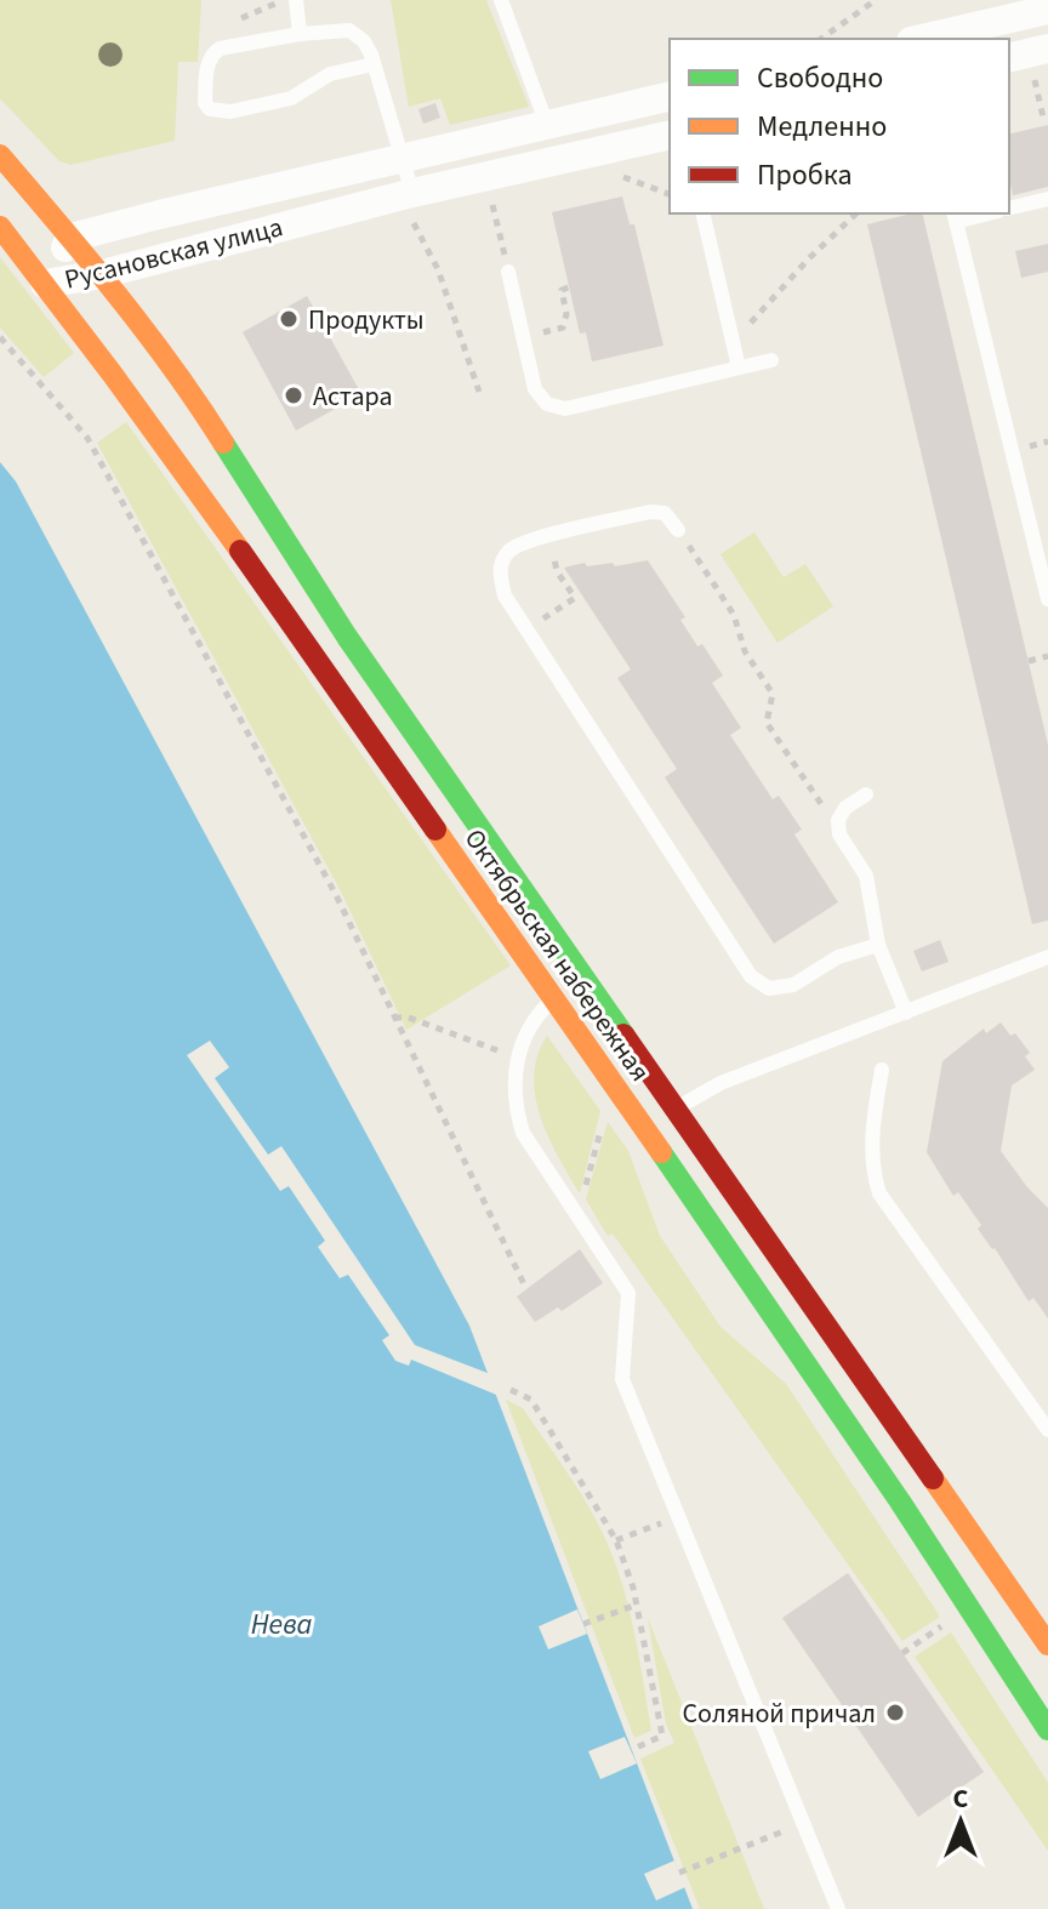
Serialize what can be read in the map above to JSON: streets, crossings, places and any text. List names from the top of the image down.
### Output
{
  "streets": {
    "main road": ["Октябрьская набережная"],
    "street": ["Русановская улица"]
  },
  "crossings": [
    ["Русановская улица", "Октябрьская набережная"]
  ],
  "water": ["Нева"],
  "places": ["Продукты", "Астара", "Соляной причал"],
  "legend": ["Свободно", "Медленно", "Пробка"],
  "north": "top"
}
